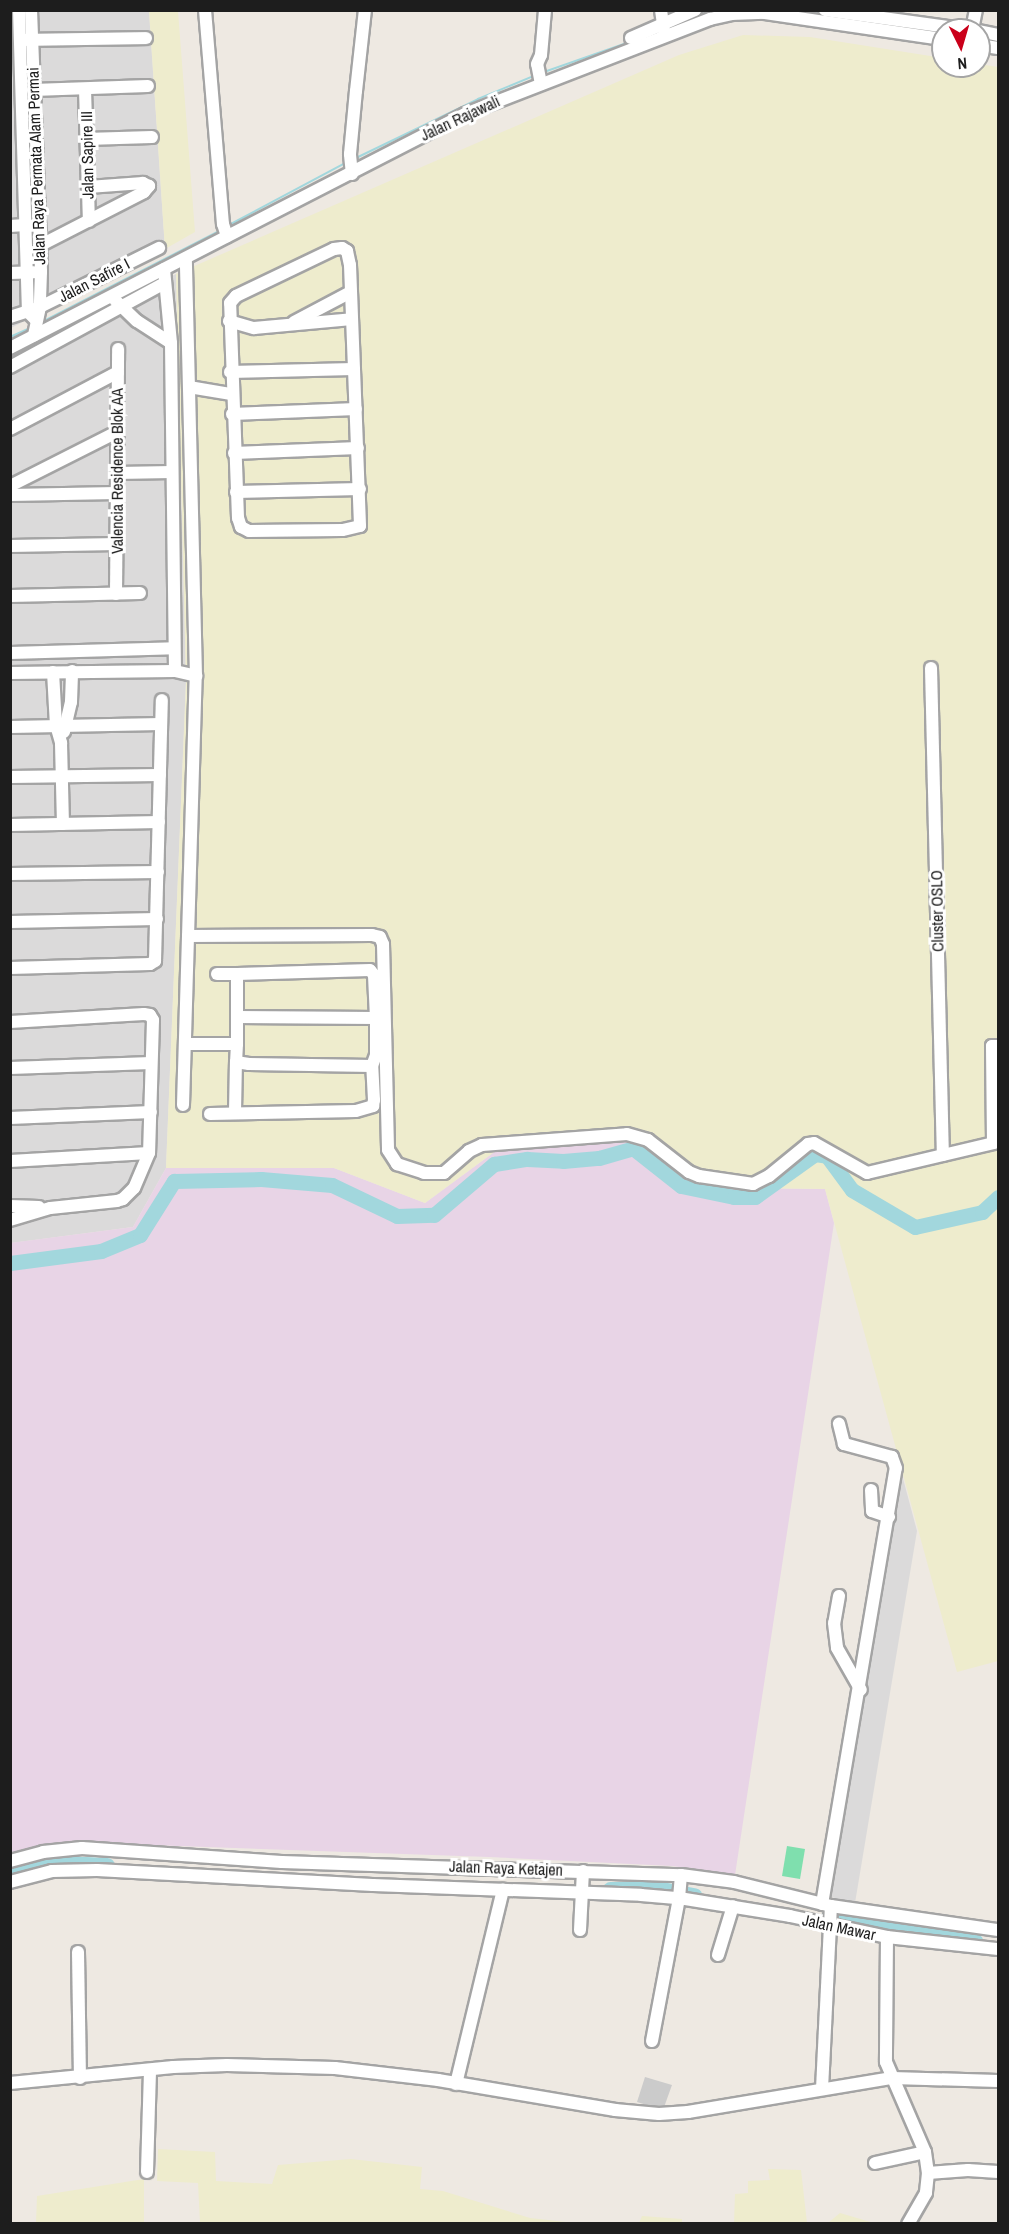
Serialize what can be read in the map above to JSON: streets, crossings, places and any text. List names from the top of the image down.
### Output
{
  "streets": {
    "street": [
      "Jalan Rajawali",
      "Jalan Sapire III",
      "Jalan Raya Permata Alam Permai",
      "Jalan Safire I",
      "Valencia Residence Blok AA",
      "Cluster OSLO",
      "Jalan Raya Ketajen",
      "Jalan Mawar"
    ]
  },
  "crossings": [
    ["Jalan Rajawali", "Jalan Raya Permata Alam Permai"],
    ["Jalan Rajawali", "Jalan Safire I"],
    ["Jalan Raya Permata Alam Permai", "Jalan Safire I"],
    ["Jalan Raya Ketajen", "Jalan Mawar"]
  ],
  "north": "bottom"
}
